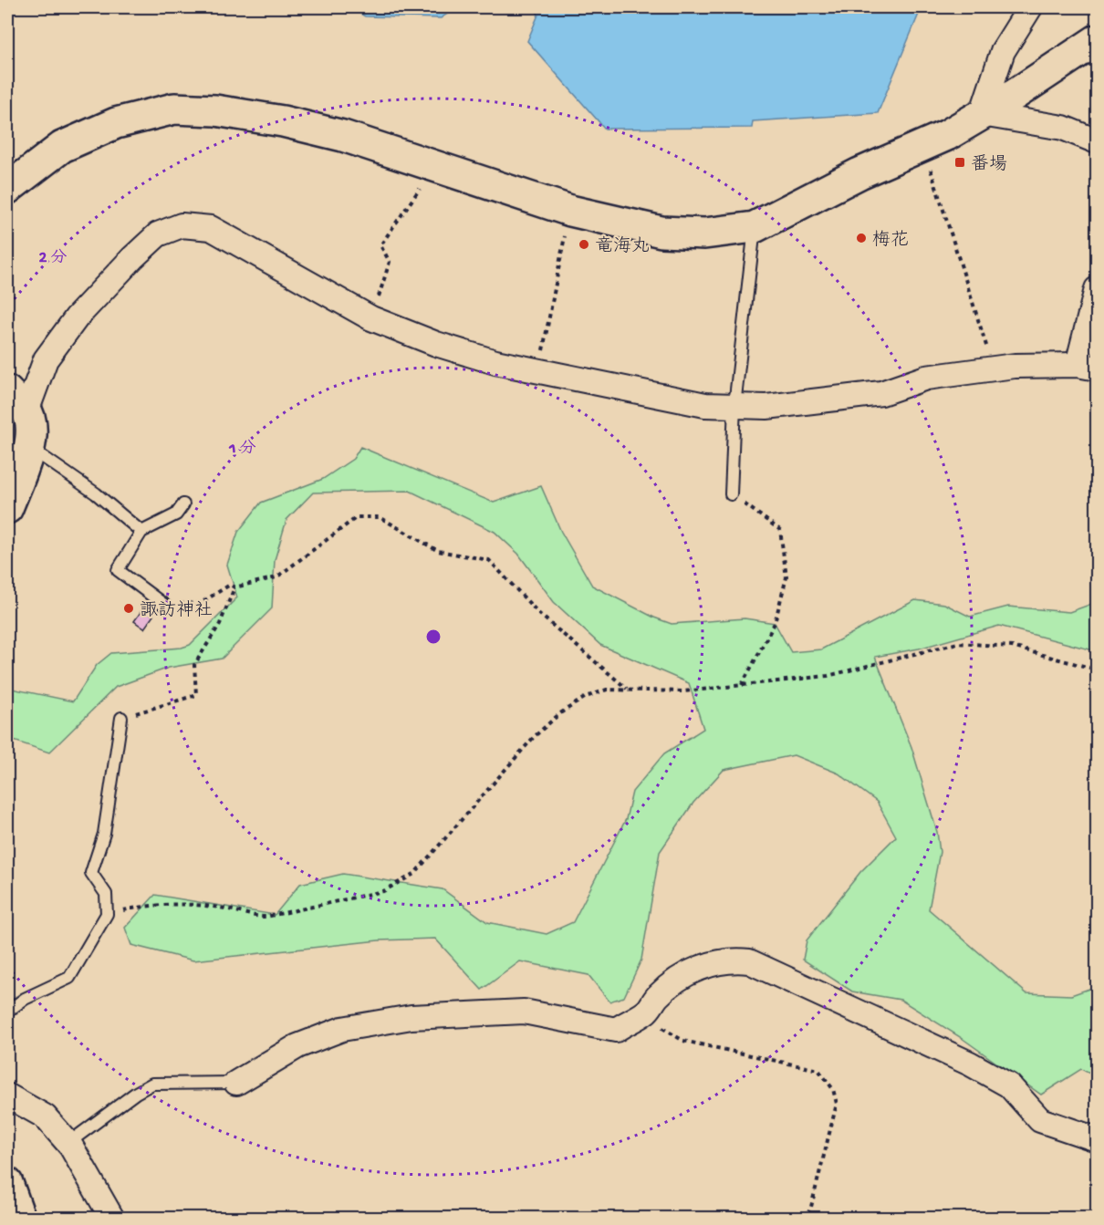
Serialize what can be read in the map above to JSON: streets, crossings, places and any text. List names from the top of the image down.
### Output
{
  "places": {
    "transit": ["番場"],
    "other": ["梅花", "竜海丸", "諏訪神社"]
  },
  "rings": ["2 分", "1 分"]
}
